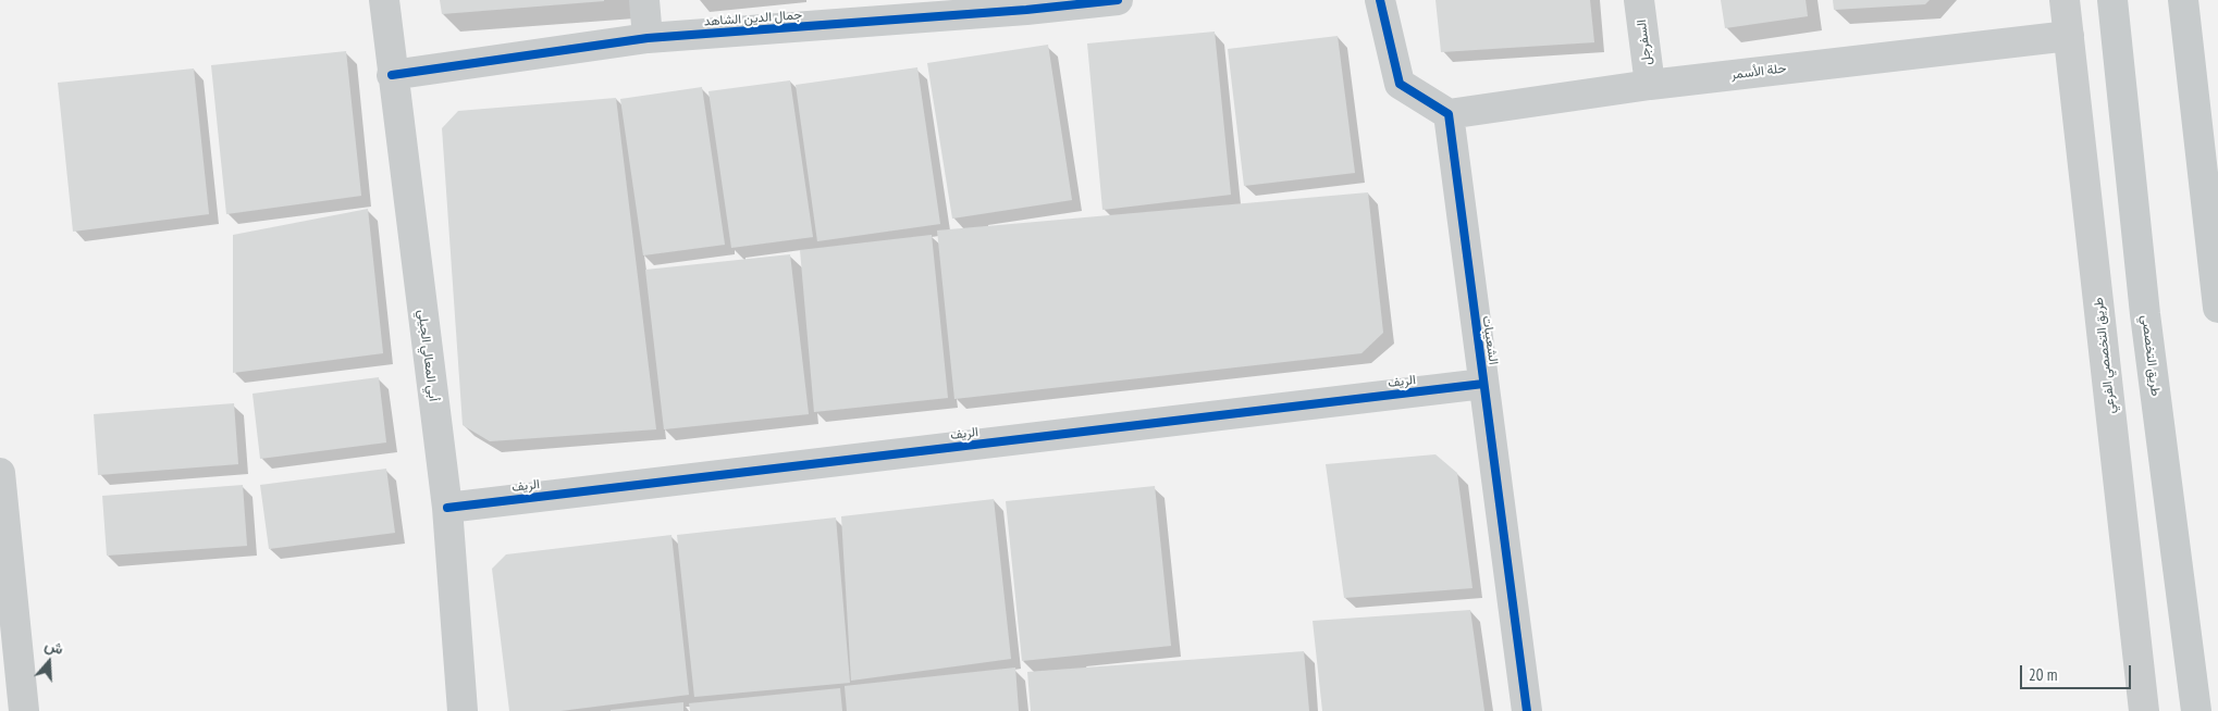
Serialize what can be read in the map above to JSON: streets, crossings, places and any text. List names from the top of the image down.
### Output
{
  "streets": {
    "main road": ["طريق التخصصي"],
    "street": [
      "جمال الدين الشاهد",
      "السفرجل",
      "حلة الأسمر",
      "الشعيبات",
      "أبي المعالي الجيلي",
      "طريق التخصصي الفرعي",
      "الريف"
    ]
  },
  "crossings": [
    ["جمال الدين الشاهد", "أبي المعالي الجيلي"],
    ["السفرجل", "حلة الأسمر"],
    ["حلة الأسمر", "الشعيبات"],
    ["حلة الأسمر", "طريق التخصصي الفرعي"],
    ["الشعيبات", "الريف"],
    ["أبي المعالي الجيلي", "الريف"]
  ],
  "scale_bar": "20 m",
  "north": "top"
}
